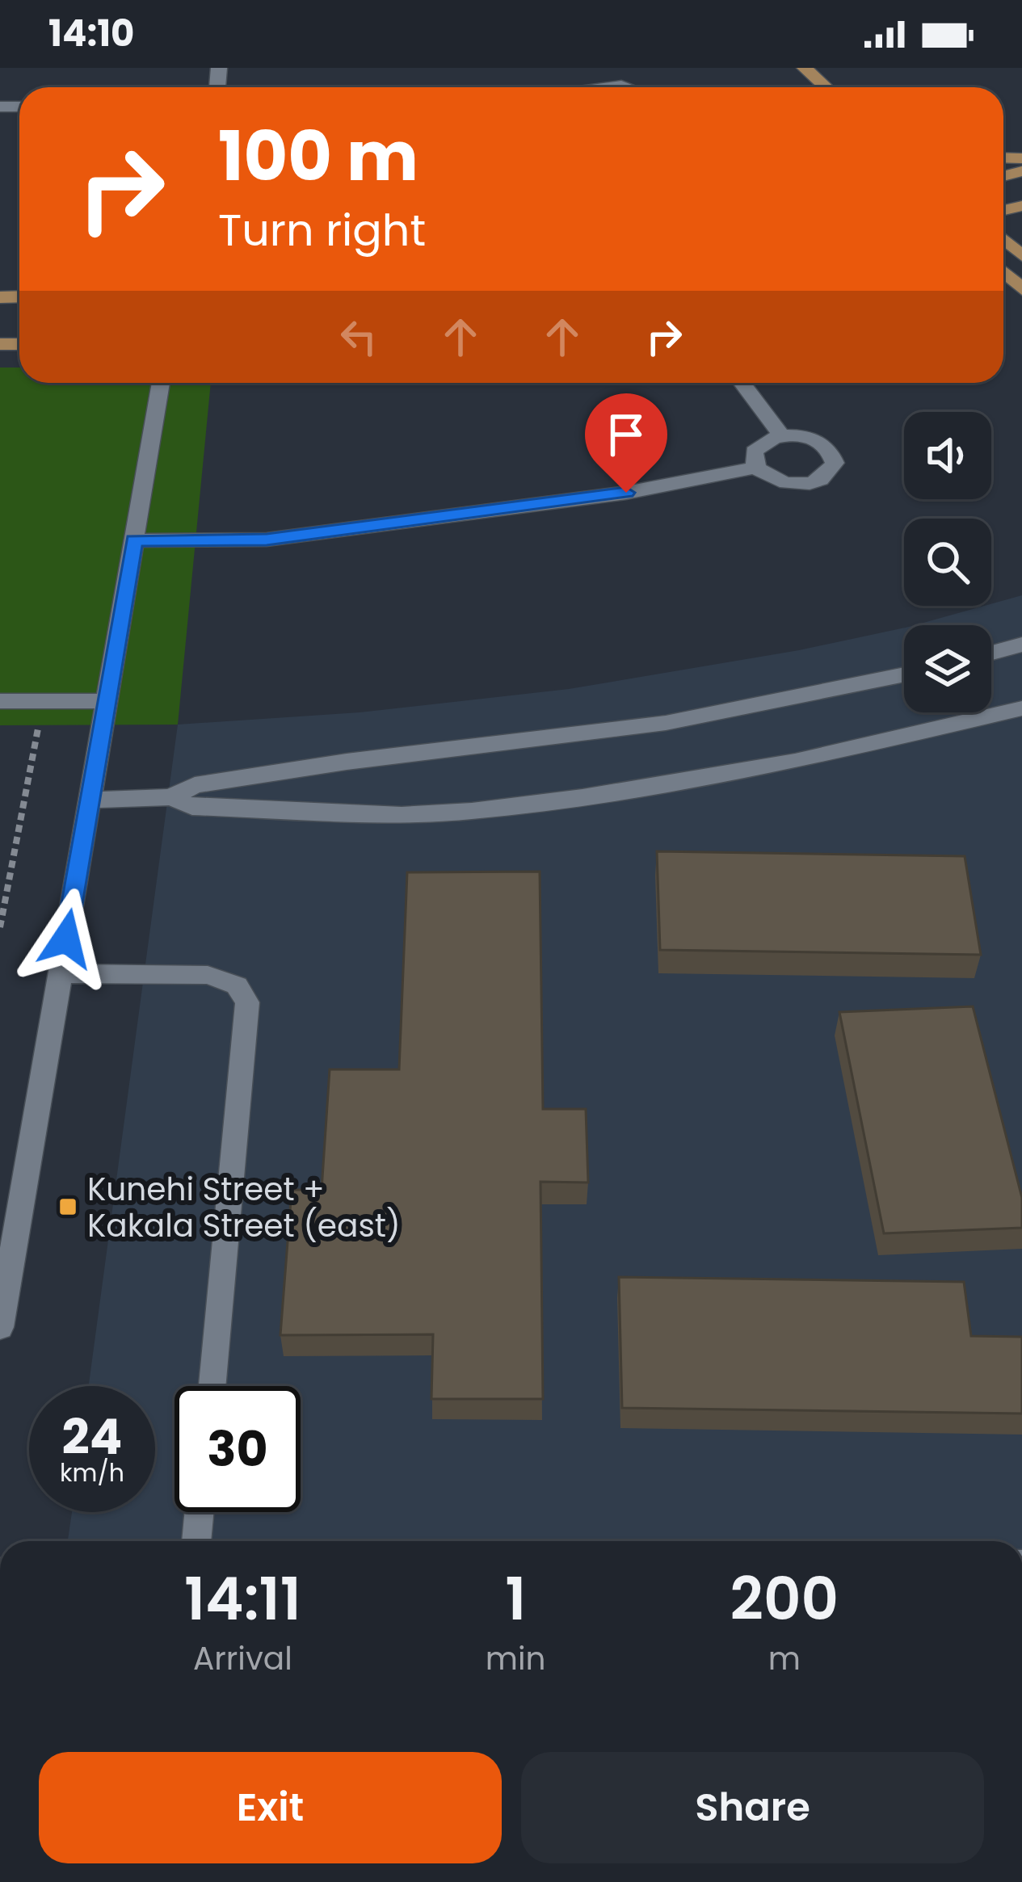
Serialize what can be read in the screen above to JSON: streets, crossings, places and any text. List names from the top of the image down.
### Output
{
  "places": {
    "transit": ["Kunehi Street + Kakala Street (east)"]
  },
  "page": {
    "status": "14:10",
    "turn": ["100 m", "Turn right"],
    "speed": "24 km/h",
    "limit": "30",
    "eta": [
      "14:11",
      "Arrival",
      "1",
      "min",
      "200",
      "m"
    ],
    "buttons": ["Exit", "Share"]
  }
}
